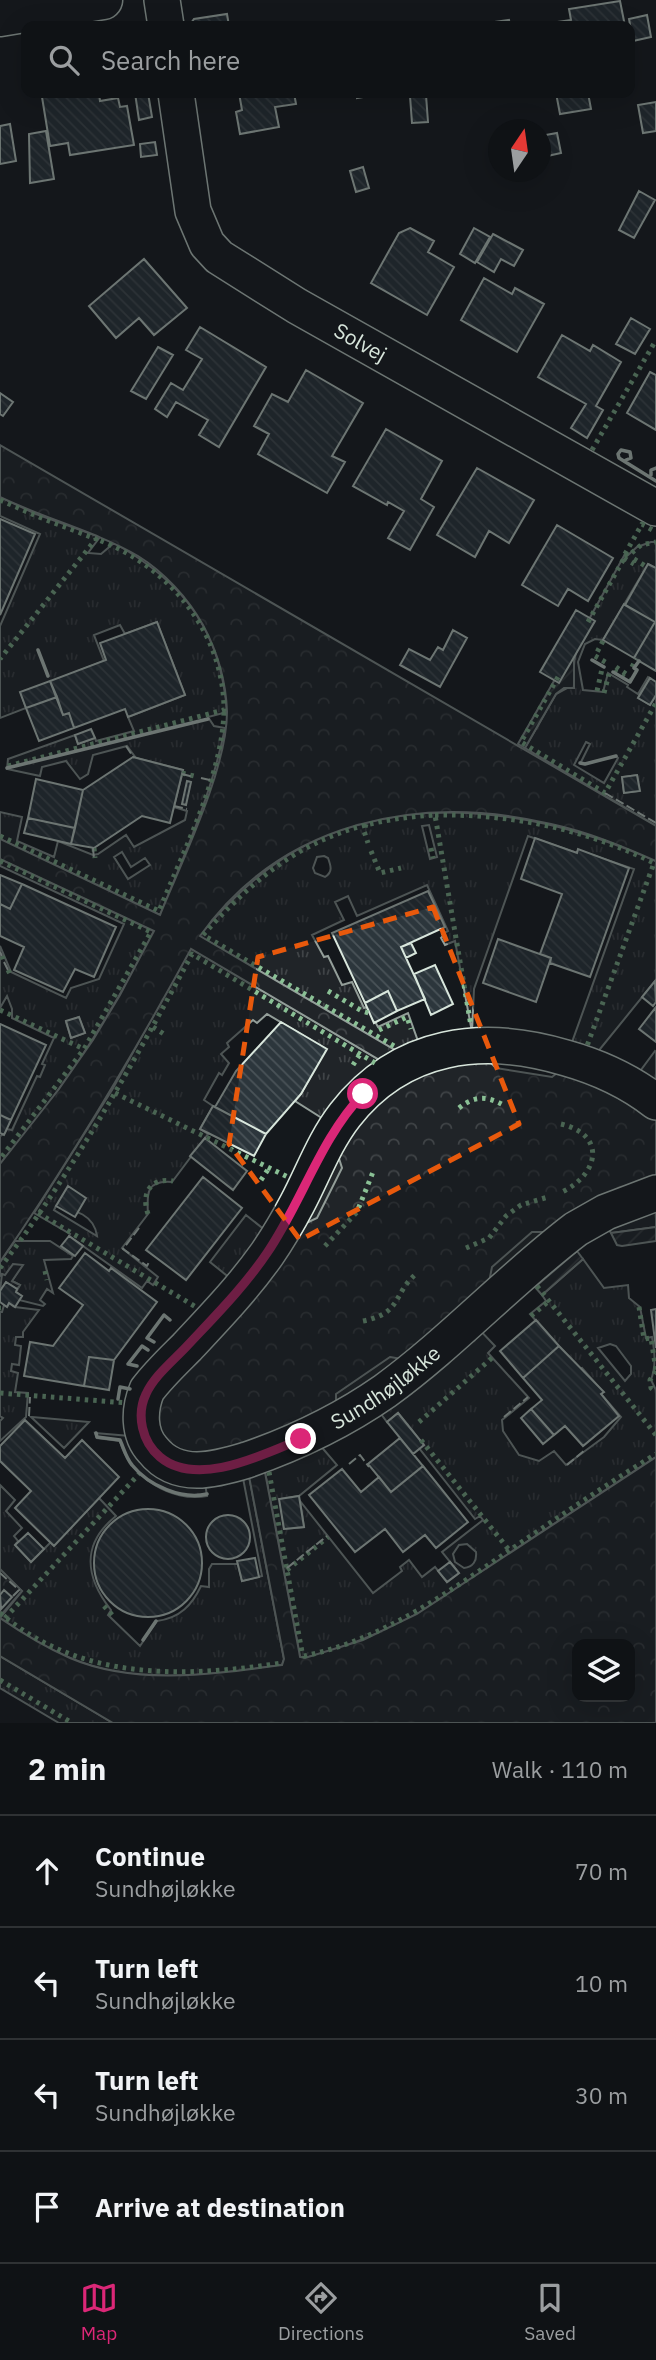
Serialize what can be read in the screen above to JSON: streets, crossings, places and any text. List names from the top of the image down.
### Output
{
  "streets": {
    "street": ["Solvej", "Sundhøjløkke"]
  },
  "north": "top",
  "page": {
    "search": "Search here",
    "heading": ["2 min", "Walk · 110 m"],
    "list": [
      ["Continue", "Sundhøjløkke", "70 m"],
      ["Turn left", "Sundhøjløkke", "10 m"],
      ["Turn left", "Sundhøjløkke", "30 m"],
      "Arrive at destination"
    ],
    "nav": ["Map", "Directions", "Saved"]
  }
}
